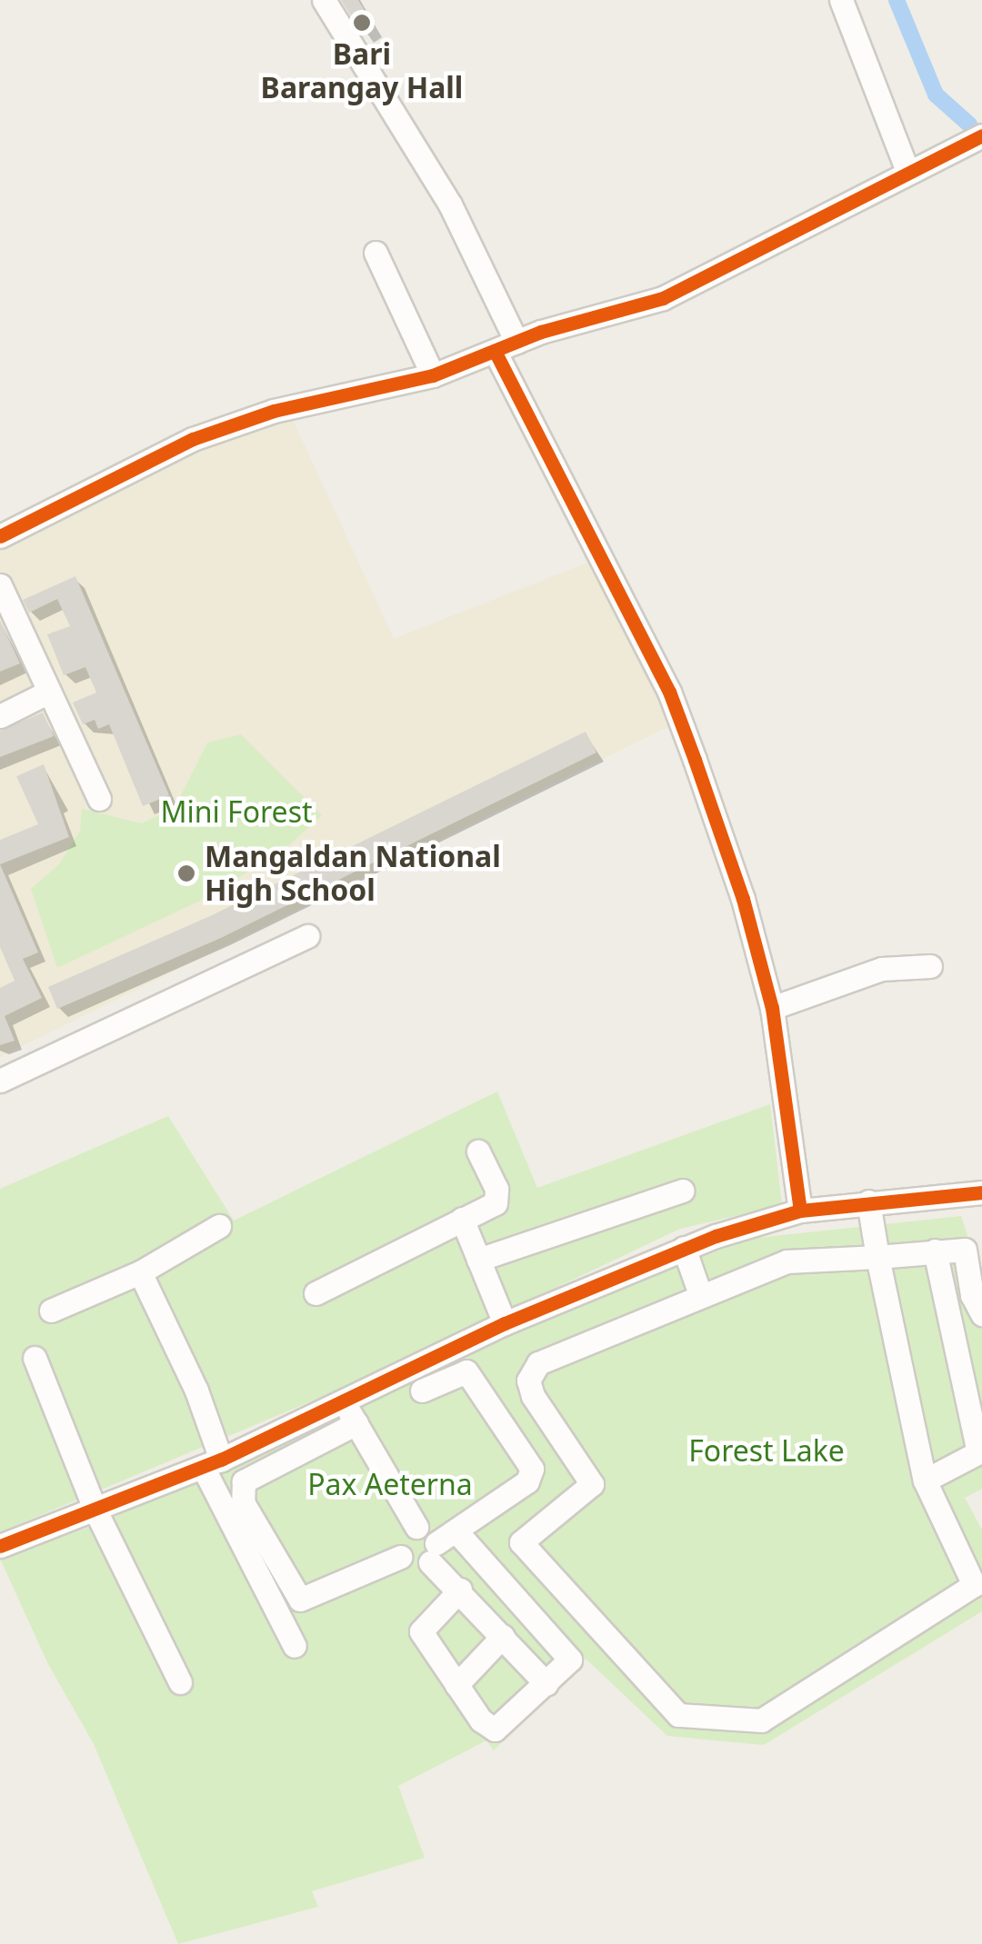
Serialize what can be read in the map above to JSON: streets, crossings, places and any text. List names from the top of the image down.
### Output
{
  "parks": ["Mini Forest", "Forest Lake", "Pax Aeterna"],
  "places": ["Bari Barangay Hall", "Mangaldan National High School"]
}
